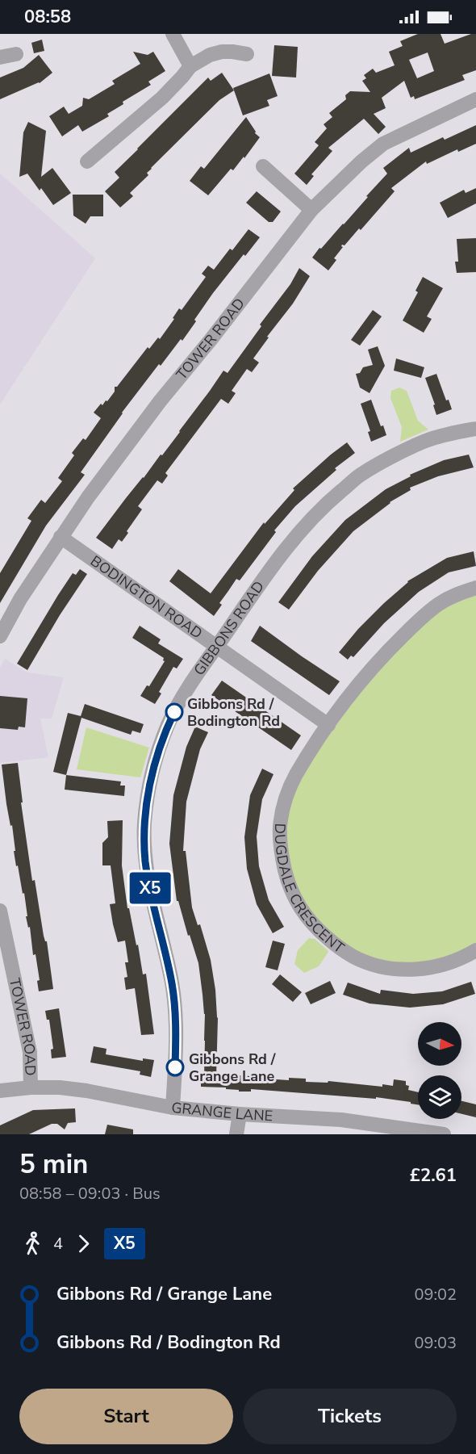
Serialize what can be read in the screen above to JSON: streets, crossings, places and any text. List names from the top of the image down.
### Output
{
  "streets": {
    "street": [
      "TOWER ROAD",
      "BODINGTON ROAD",
      "GIBBONS ROAD",
      "DUGDALE CRESCENT",
      "GRANGE LANE"
    ]
  },
  "crossings": [
    ["TOWER ROAD", "BODINGTON ROAD"],
    ["TOWER ROAD", "GRANGE LANE"],
    ["BODINGTON ROAD", "GIBBONS ROAD"],
    ["BODINGTON ROAD", "DUGDALE CRESCENT"],
    ["GIBBONS ROAD", "GRANGE LANE"]
  ],
  "places": ["Gibbons Rd / Bodington Rd", "Gibbons Rd / Grange Lane"],
  "lines": ["bus line X5"],
  "north": "right",
  "page": {
    "status": "08:58",
    "on_map": "X5",
    "heading": ["5 min", "08:58 – 09:03 · Bus", "£2.61"],
    "legs": ["4", "X5"],
    "list": [
      {
        "name": "Gibbons Rd / Grange Lane",
        "value": "09:02"
      },
      {
        "name": "Gibbons Rd / Bodington Rd",
        "value": "09:03"
      }
    ],
    "buttons": ["Start", "Tickets"]
  }
}
